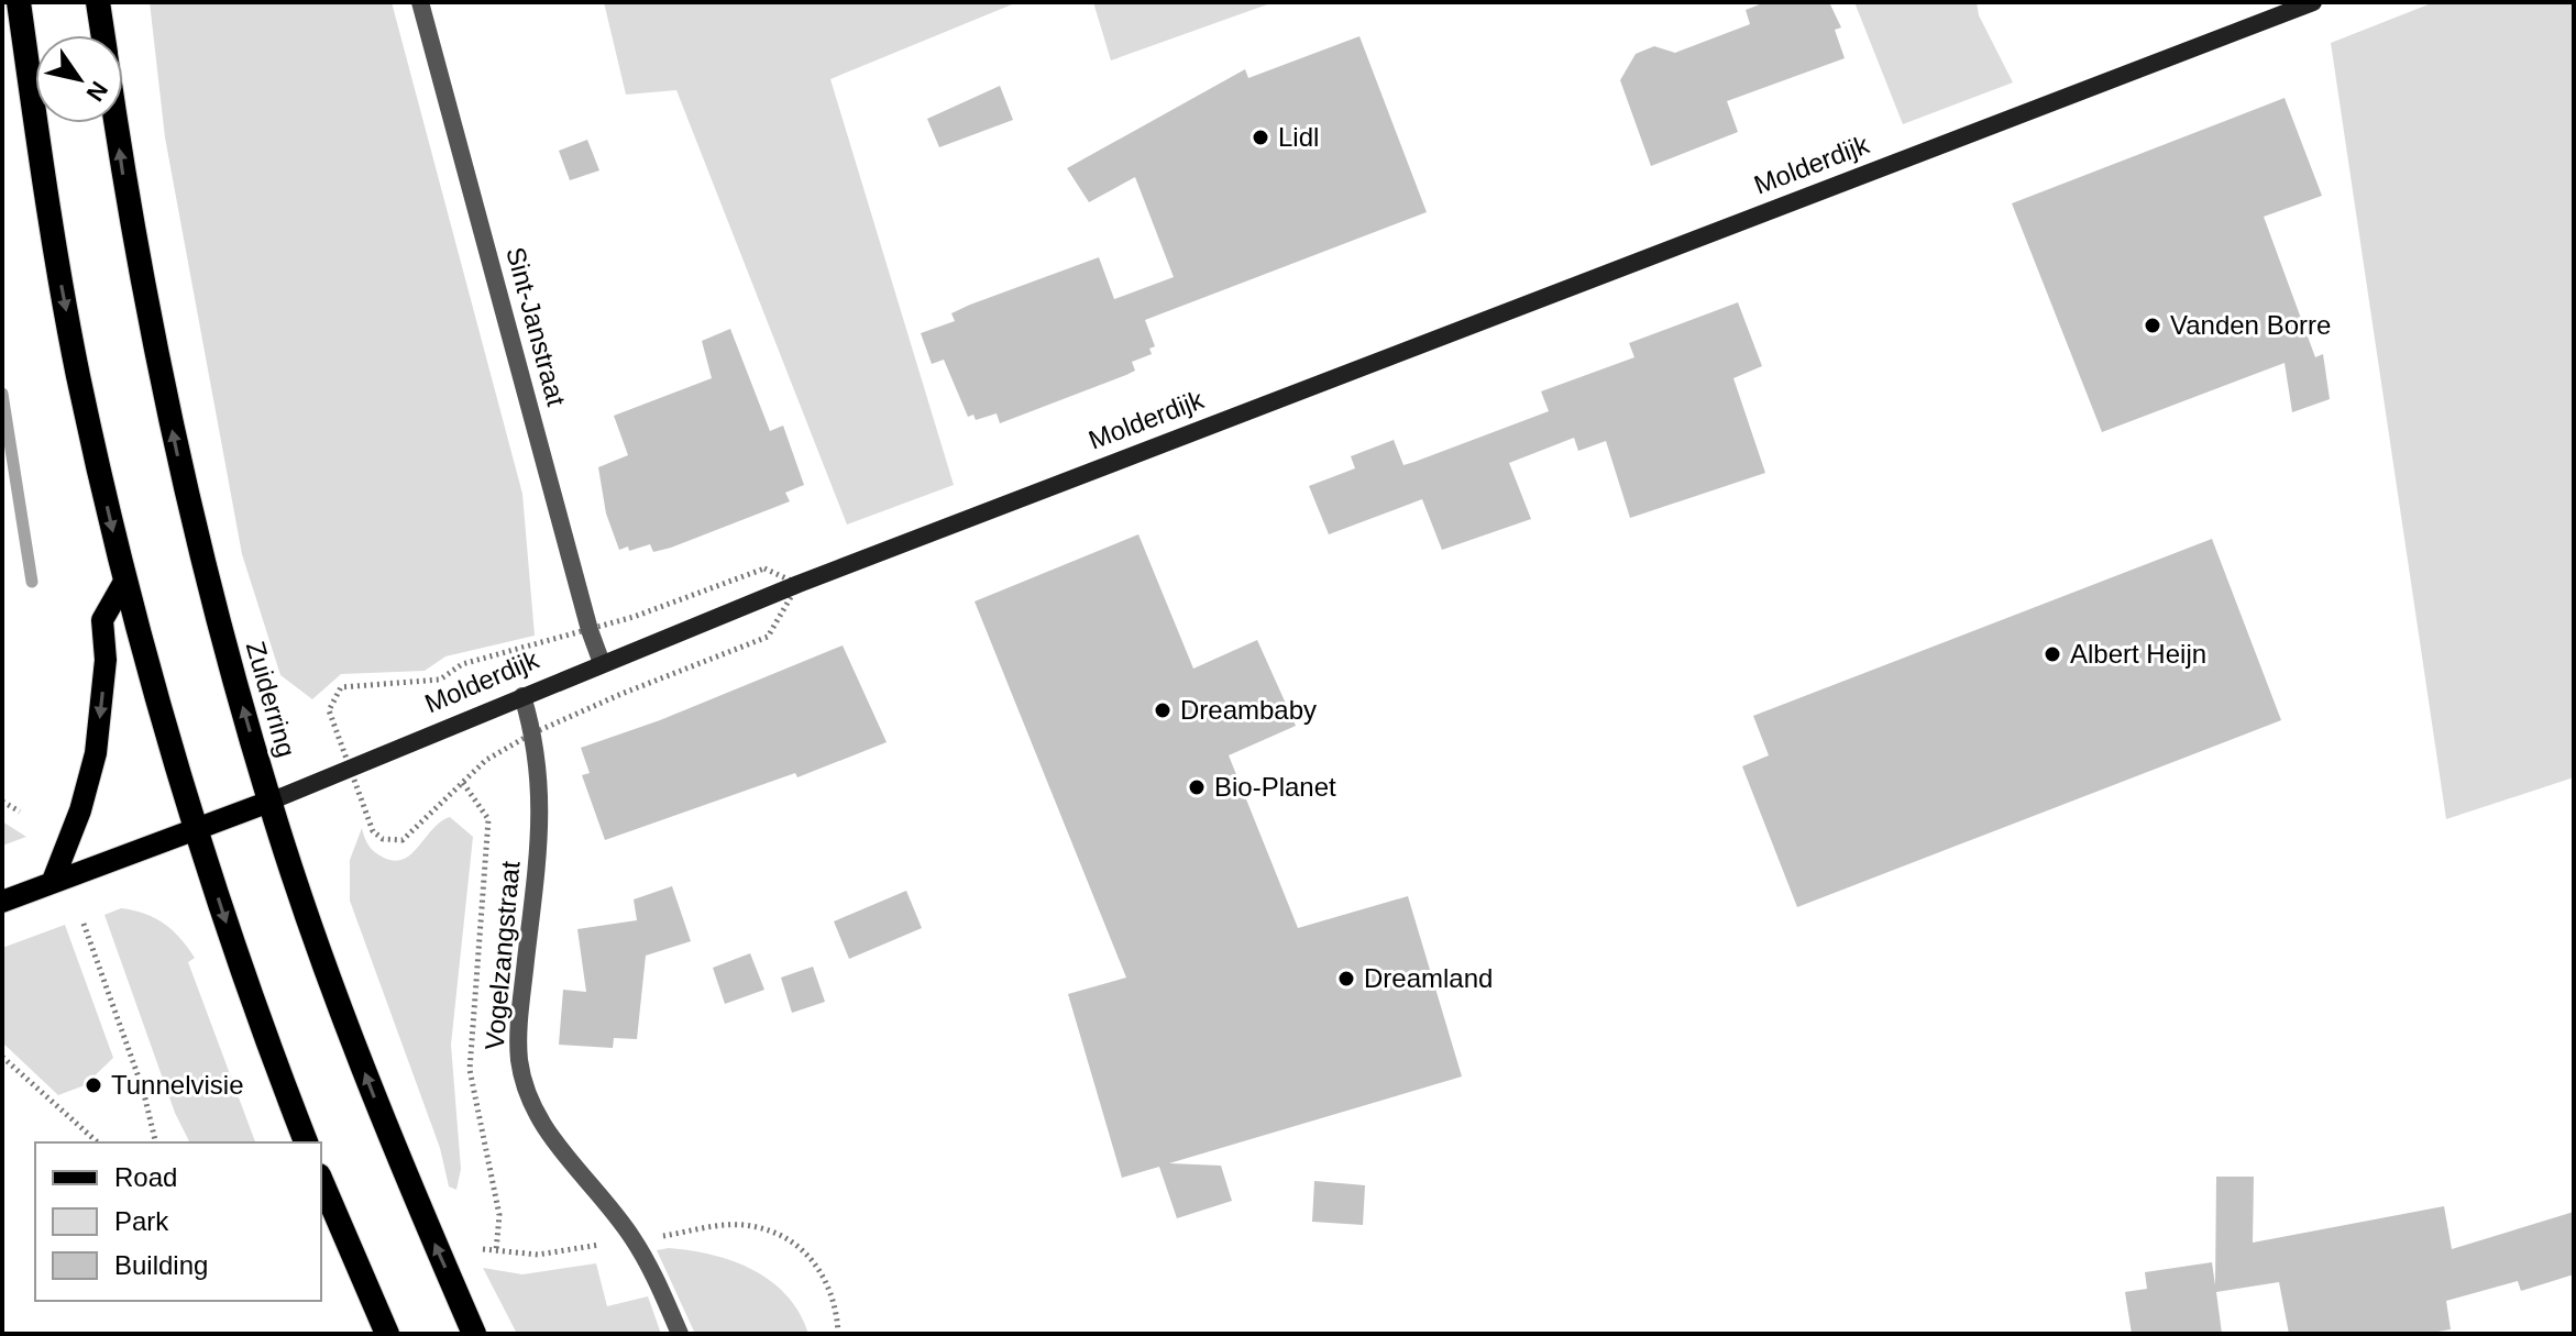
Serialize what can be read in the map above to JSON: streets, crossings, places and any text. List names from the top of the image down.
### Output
{
  "streets": {
    "highway": ["Zuiderring"],
    "main road": ["Molderdijk"],
    "street": ["Sint-Janstraat", "Vogelzangstraat"]
  },
  "crossings": [
    ["Molderdijk", "Sint-Janstraat"],
    ["Molderdijk", "Zuiderring"],
    ["Molderdijk", "Vogelzangstraat"]
  ],
  "places": [
    "Lidl",
    "Vanden Borre",
    "Albert Heijn",
    "Dreambaby",
    "Bio-Planet",
    "Dreamland",
    "Tunnelvisie"
  ],
  "legend": ["Road", "Park", "Building"],
  "north": "bottom right"
}
